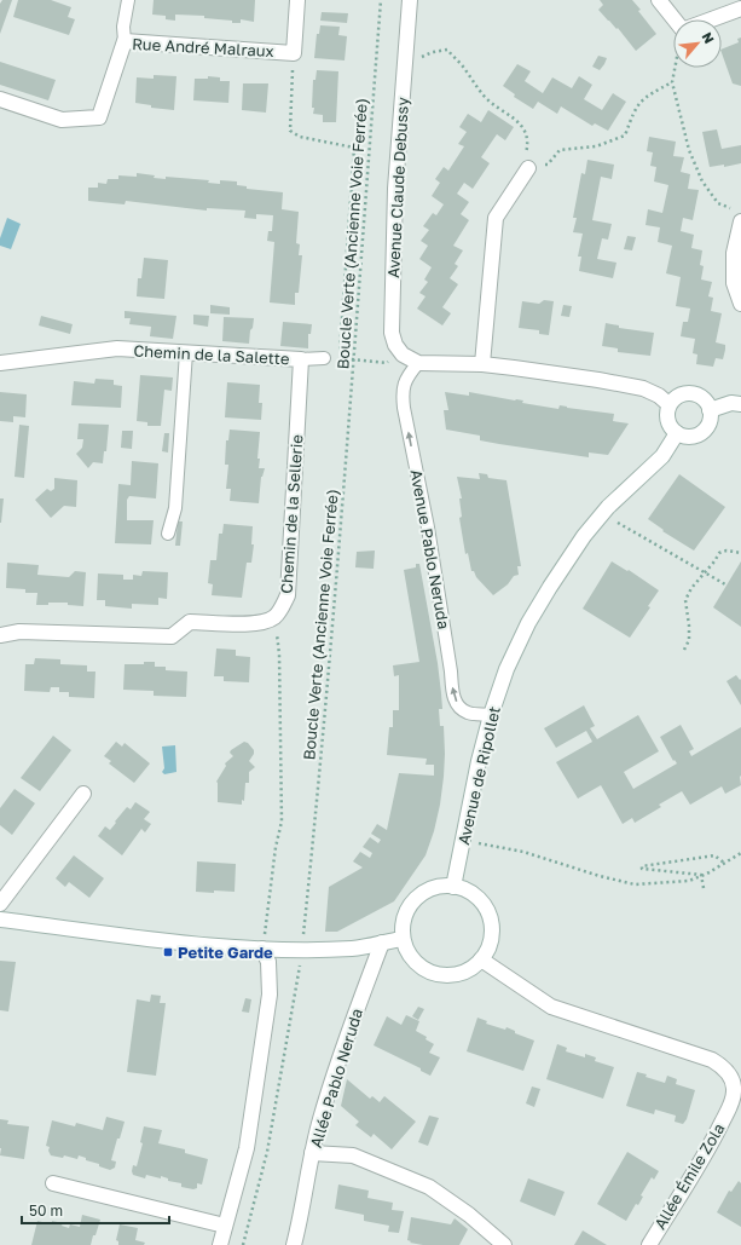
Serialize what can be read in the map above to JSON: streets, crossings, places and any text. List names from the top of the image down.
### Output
{
  "streets": {
    "street": [
      "Rue André Malraux",
      "Avenue Claude Debussy",
      "Chemin de la Salette",
      "Chemin de la Sellerie",
      "Avenue de Ripollet",
      "Allée Pablo Neruda",
      "Allée Émile Zola"
    ],
    "lane": ["Avenue Pablo Neruda"],
    "path": ["Boucle Verte (Ancienne Voie Ferrée)"]
  },
  "crossings": [
    ["Avenue Claude Debussy", "Avenue Pablo Neruda"],
    ["Chemin de la Salette", "Chemin de la Sellerie"],
    ["Avenue Pablo Neruda", "Avenue de Ripollet"]
  ],
  "one_way": ["Avenue Pablo Neruda"],
  "places": {
    "transit": ["Petite Garde"]
  },
  "scale_bar": "50 m",
  "north": "top right"
}
